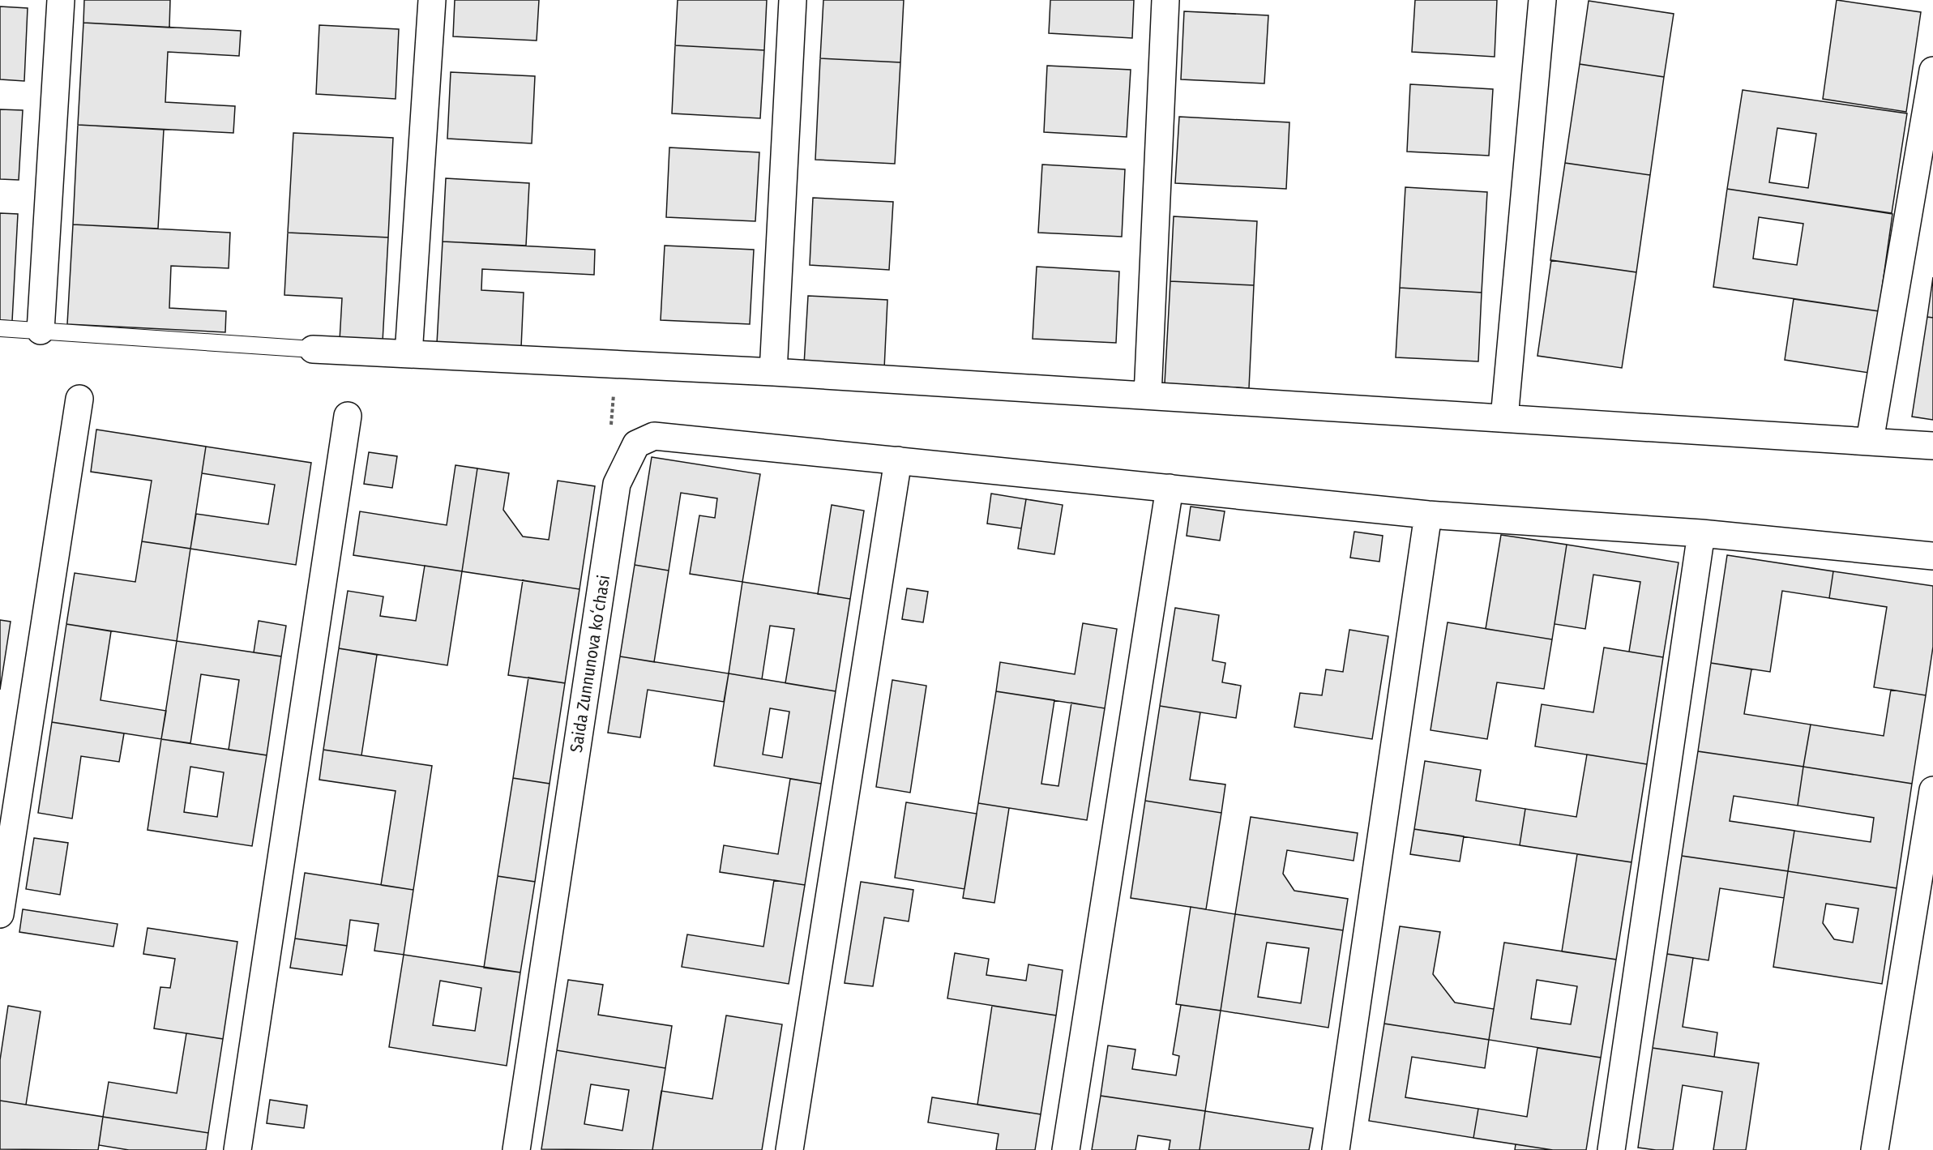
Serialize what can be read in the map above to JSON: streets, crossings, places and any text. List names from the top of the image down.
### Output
{
  "streets": {
    "street": ["Saida Zunnunova koʻchasi"]
  }
}
